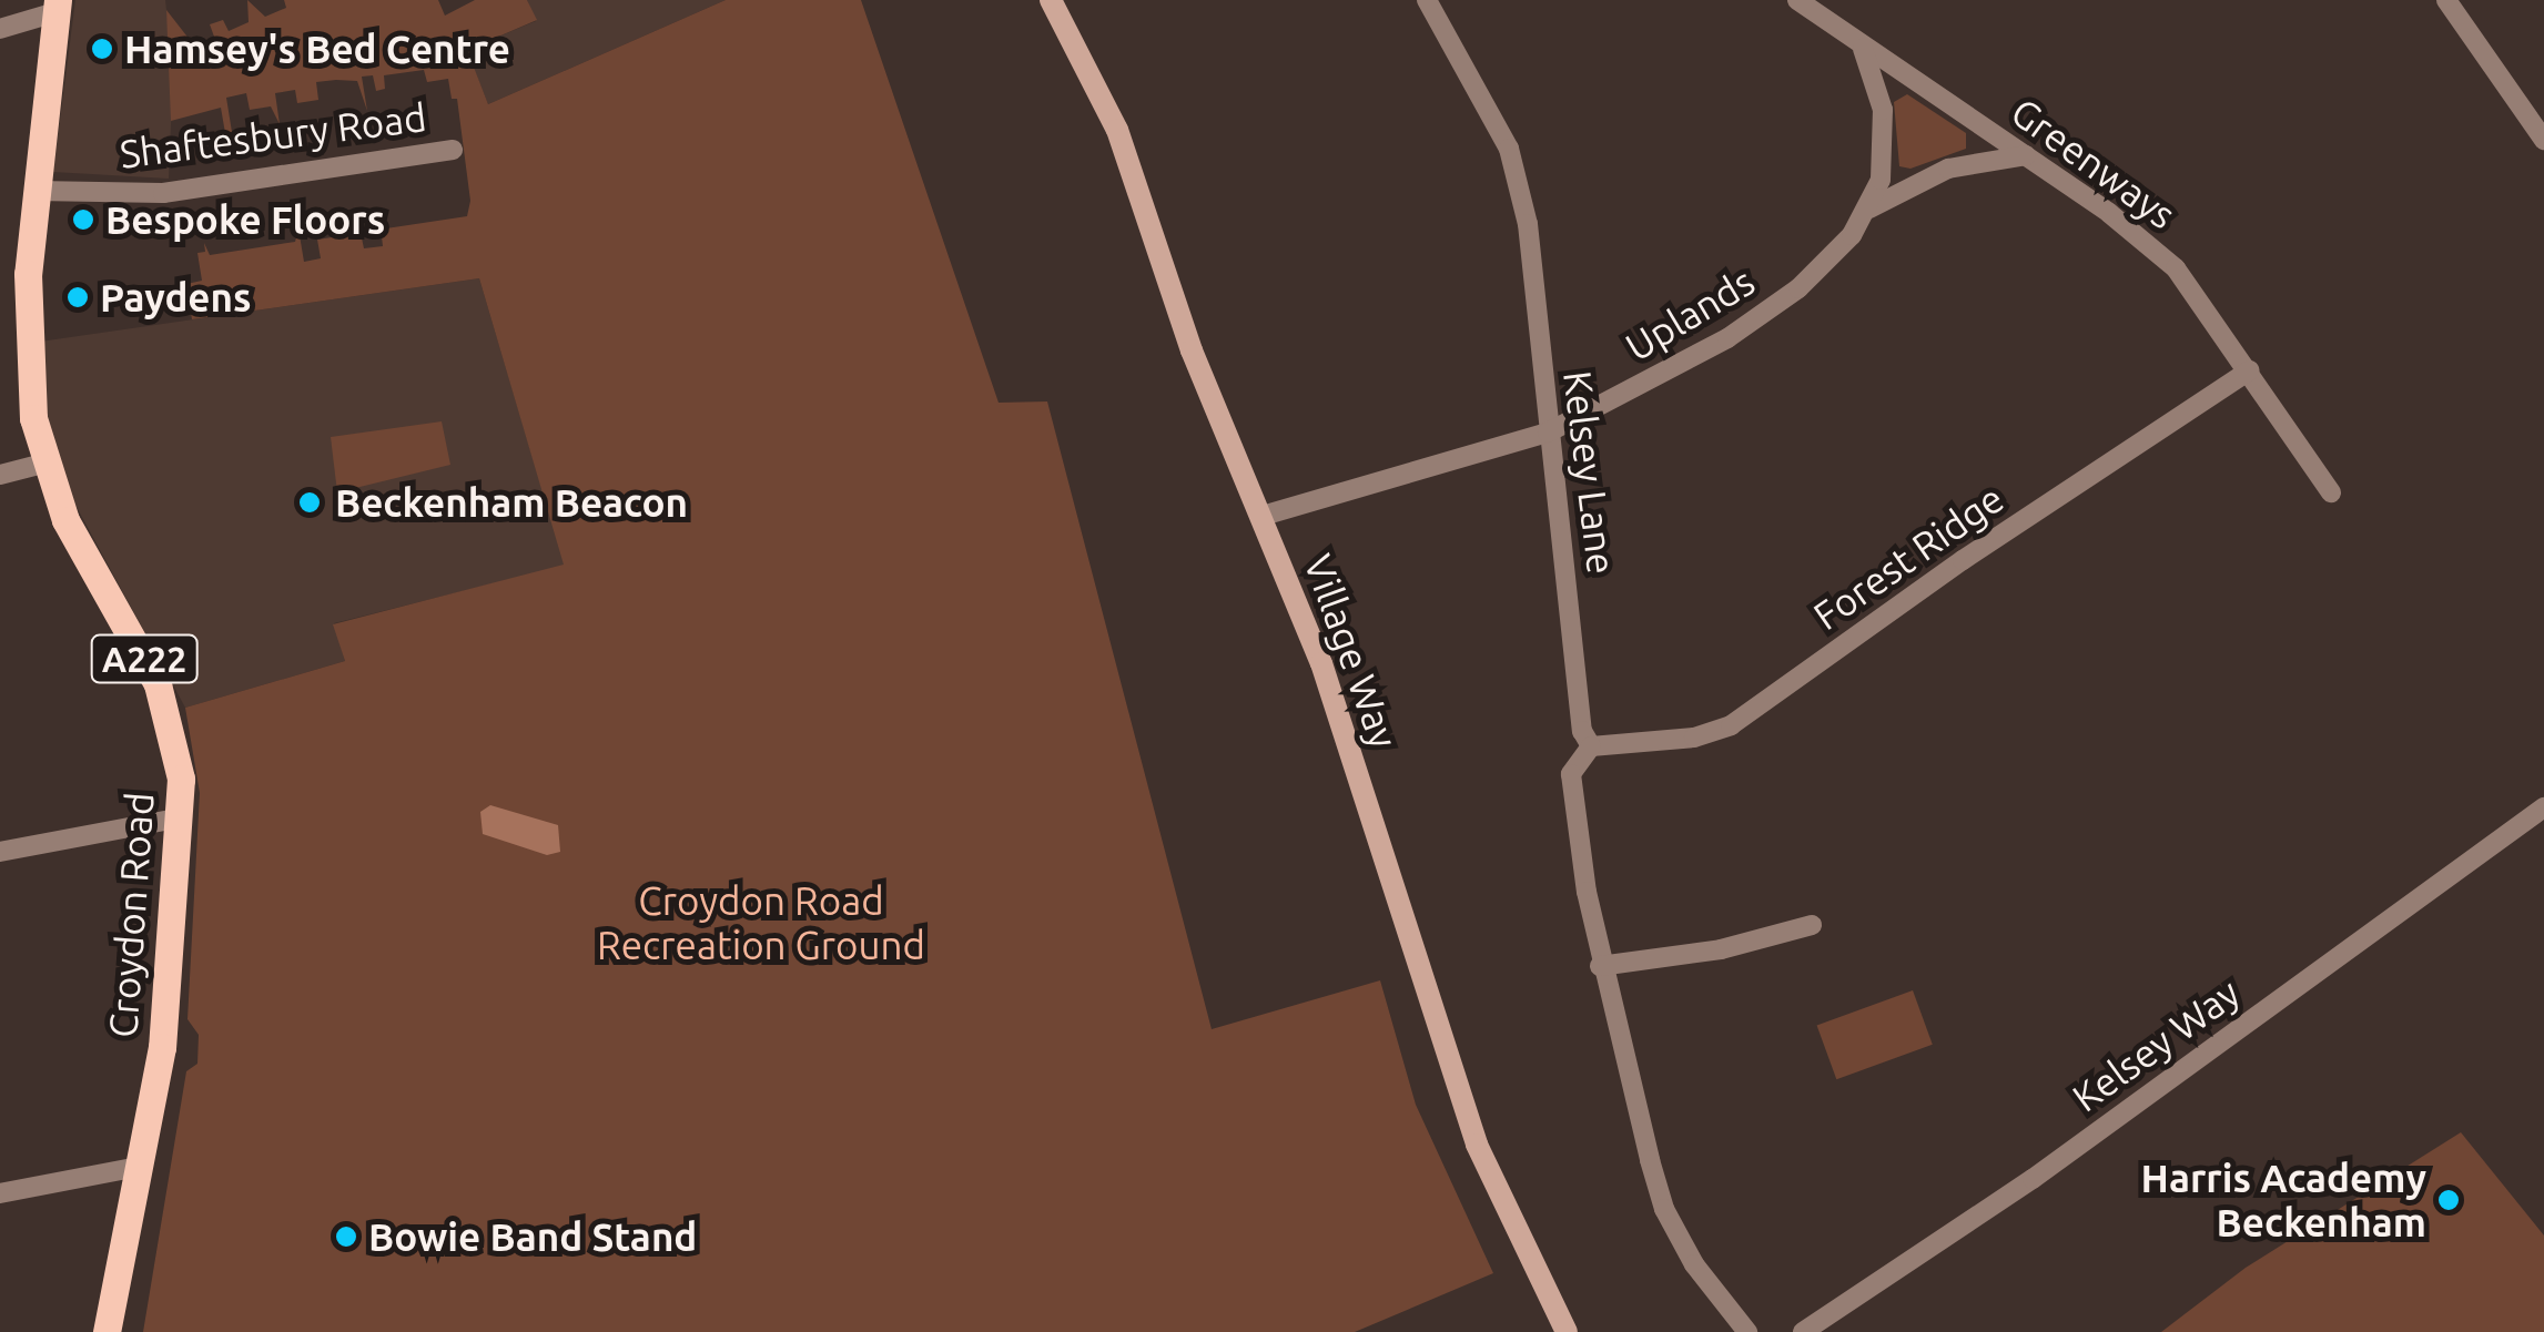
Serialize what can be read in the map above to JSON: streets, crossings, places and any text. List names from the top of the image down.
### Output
{
  "streets": {
    "main road": ["A222", "Croydon Road"],
    "street": [
      "Shaftesbury Road",
      "Greenways",
      "Uplands",
      "Kelsey Lane",
      "Forest Ridge",
      "Village Way",
      "Kelsey Way"
    ]
  },
  "crossings": [
    ["Shaftesbury Road", "Croydon Road"],
    ["Greenways", "Uplands"],
    ["Greenways", "Forest Ridge"],
    ["Uplands", "Kelsey Lane"],
    ["Uplands", "Village Way"],
    ["Kelsey Lane", "Forest Ridge"]
  ],
  "parks": ["Croydon Road Recreation Ground"],
  "places": [
    "Hamsey's Bed Centre",
    "Bespoke Floors",
    "Paydens",
    "Beckenham Beacon",
    "Harris Academy Beckenham",
    "Bowie Band Stand"
  ]
}
